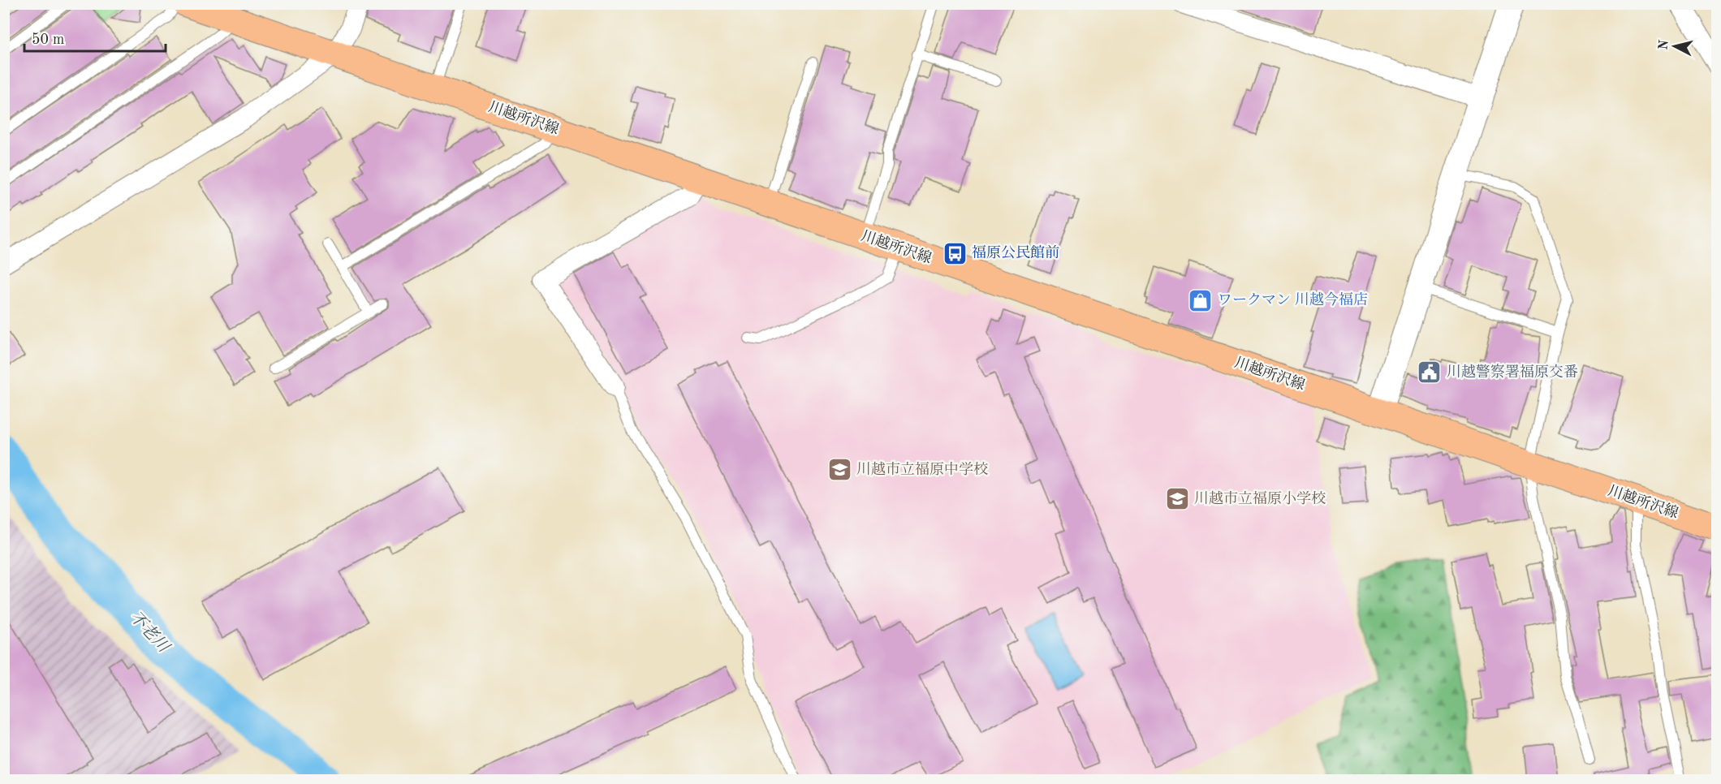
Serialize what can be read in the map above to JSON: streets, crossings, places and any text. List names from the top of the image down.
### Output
{
  "streets": {
    "main road": ["川越所沢線"]
  },
  "water": ["不老川"],
  "places": {
    "bus stop": ["福原公民館前"],
    "shop": ["ワークマン 川越今福店"],
    "public building": ["川越警察署福原交番"],
    "school or university": ["川越市立福原中学校", "川越市立福原小学校"]
  },
  "scale_bar": "50 m",
  "north": "left"
}
